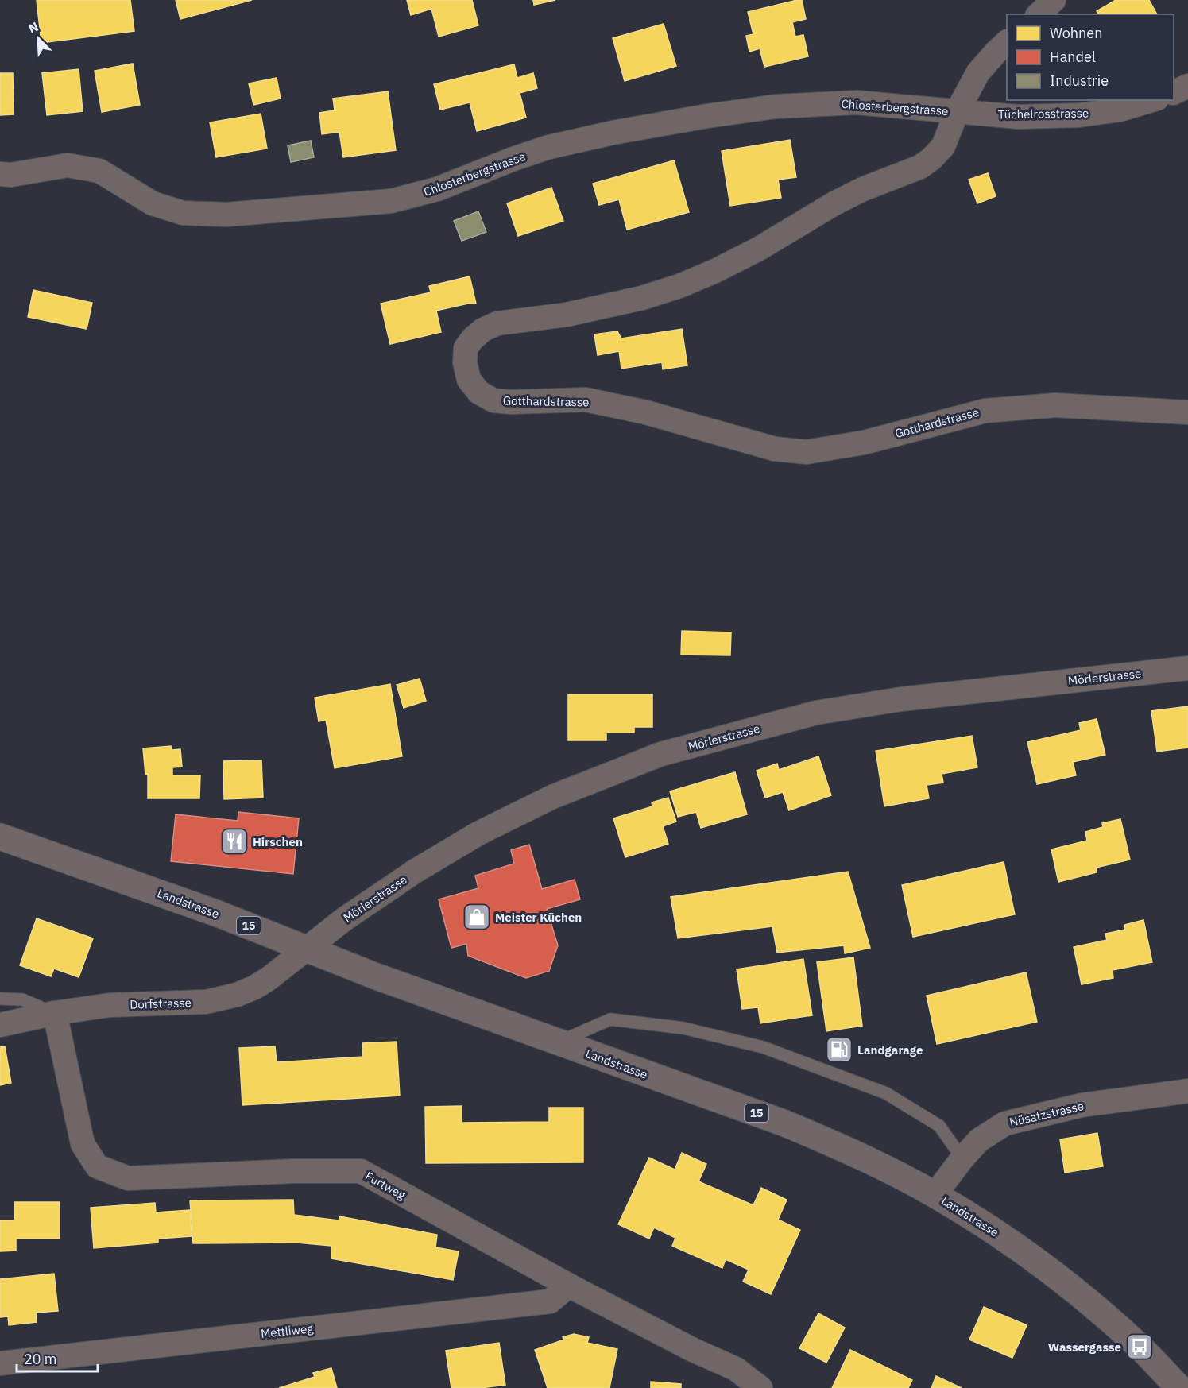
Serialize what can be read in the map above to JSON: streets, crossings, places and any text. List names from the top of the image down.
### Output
{
  "streets": {
    "main road": ["Landstrasse", "15"],
    "street": [
      "Chlosterbergstrasse",
      "Tüchelrosstrasse",
      "Gotthardstrasse",
      "Mörlerstrasse",
      "Dorfstrasse",
      "Nüsatzstrasse",
      "Furtweg",
      "Mettliweg"
    ]
  },
  "crossings": [
    ["Chlosterbergstrasse", "Tüchelrosstrasse"],
    ["Chlosterbergstrasse", "Gotthardstrasse"],
    ["Tüchelrosstrasse", "Gotthardstrasse"],
    ["Mörlerstrasse", "Landstrasse"],
    ["Mörlerstrasse", "Dorfstrasse"],
    ["Landstrasse", "Dorfstrasse"],
    ["Landstrasse", "Nüsatzstrasse"],
    ["Dorfstrasse", "Furtweg"],
    ["Furtweg", "Mettliweg"]
  ],
  "places": {
    "restaurant": ["Hirschen"],
    "shop": ["Meister Küchen"],
    "fuel station": ["Landgarage"],
    "bus stop": ["Wassergasse"]
  },
  "legend": ["Wohnen", "Handel", "Industrie"],
  "scale_bar": "20 m",
  "north": "top left"
}
